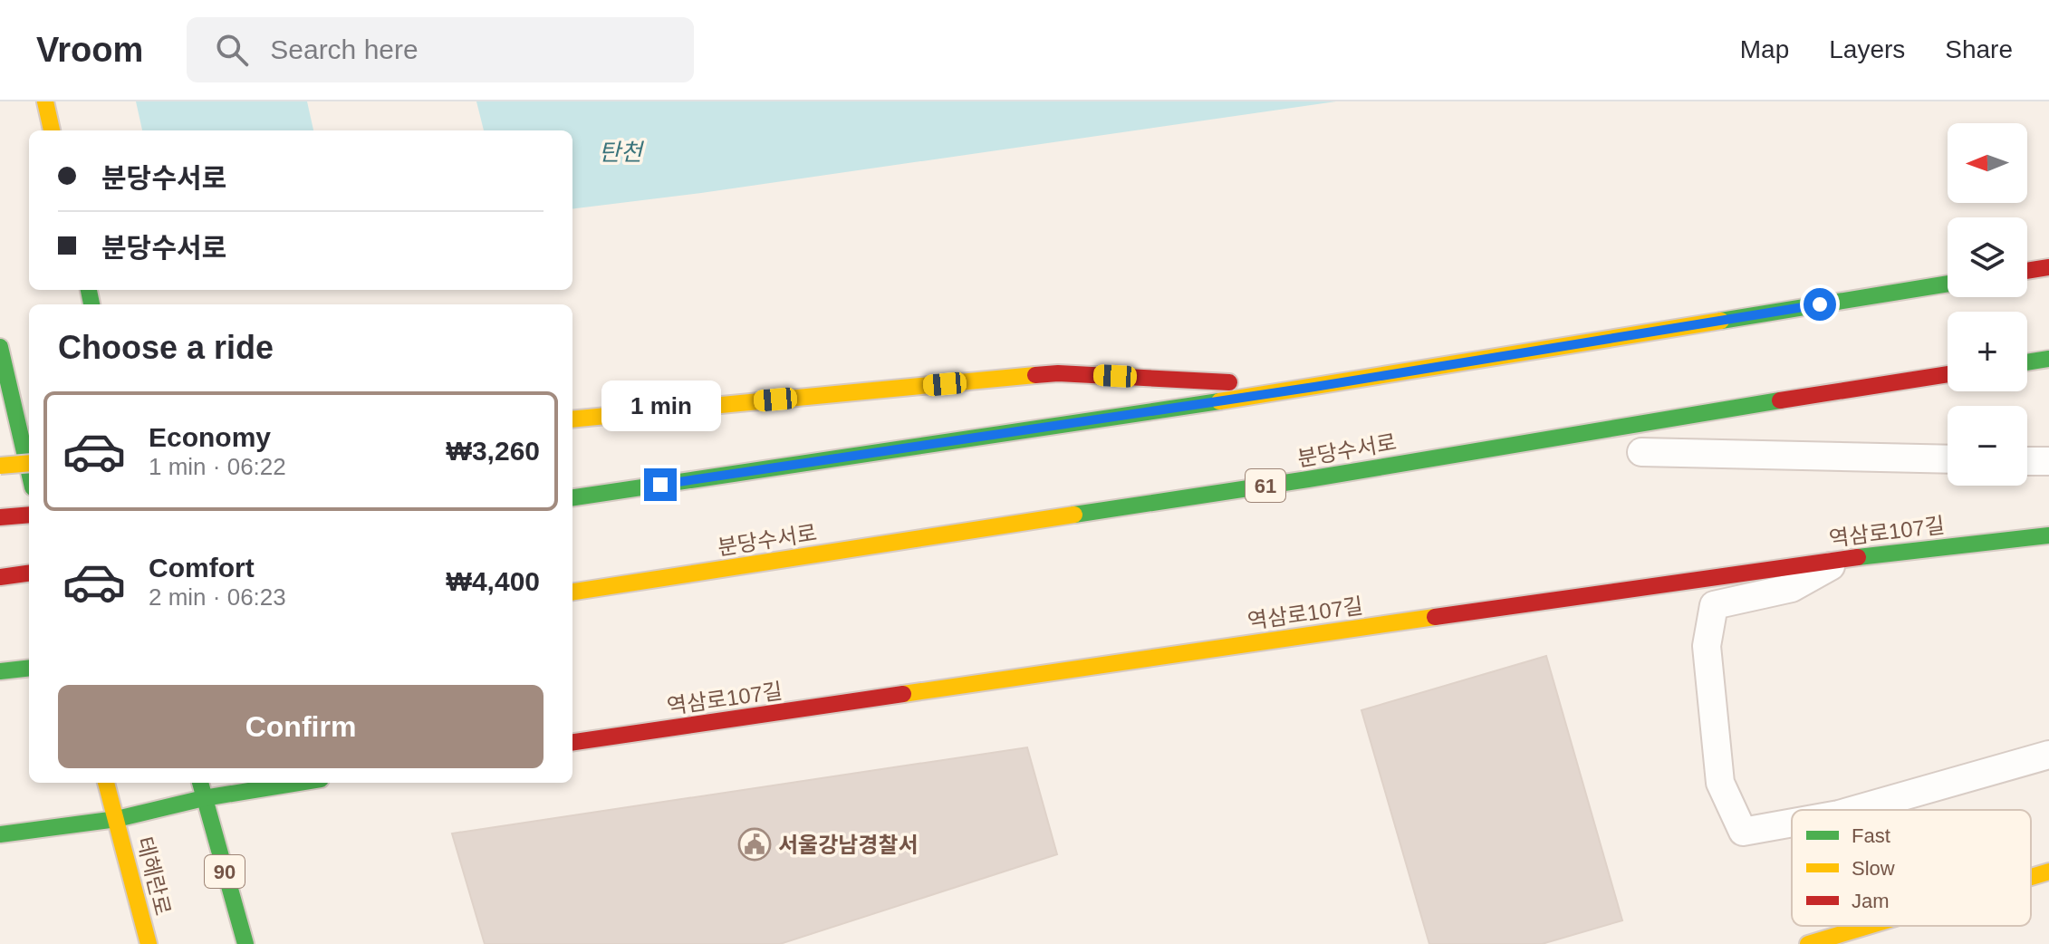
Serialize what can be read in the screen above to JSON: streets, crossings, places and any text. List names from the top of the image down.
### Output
{
  "streets": {
    "main road": [
      "분당수서로",
      "61",
      "역삼로107길",
      "90",
      "테헤란로"
    ]
  },
  "water": ["탄천"],
  "places": {
    "public building": ["서울강남경찰서"]
  },
  "legend": ["Fast", "Slow", "Jam"],
  "north": "left",
  "page": {
    "header": "Vroom",
    "search": "Search here",
    "nav": ["Map", "Layers", "Share"],
    "map_buttons": ["+", "−"],
    "banner": ["분당수서로", "분당수서로"],
    "heading": "Choose a ride",
    "bubble": "1 min",
    "list": [
      {
        "name": "Economy",
        "note": "1 min · 06:22",
        "value": "₩3,260"
      },
      {
        "name": "Comfort",
        "note": "2 min · 06:23",
        "value": "₩4,400"
      }
    ],
    "buttons": "Confirm"
  }
}
